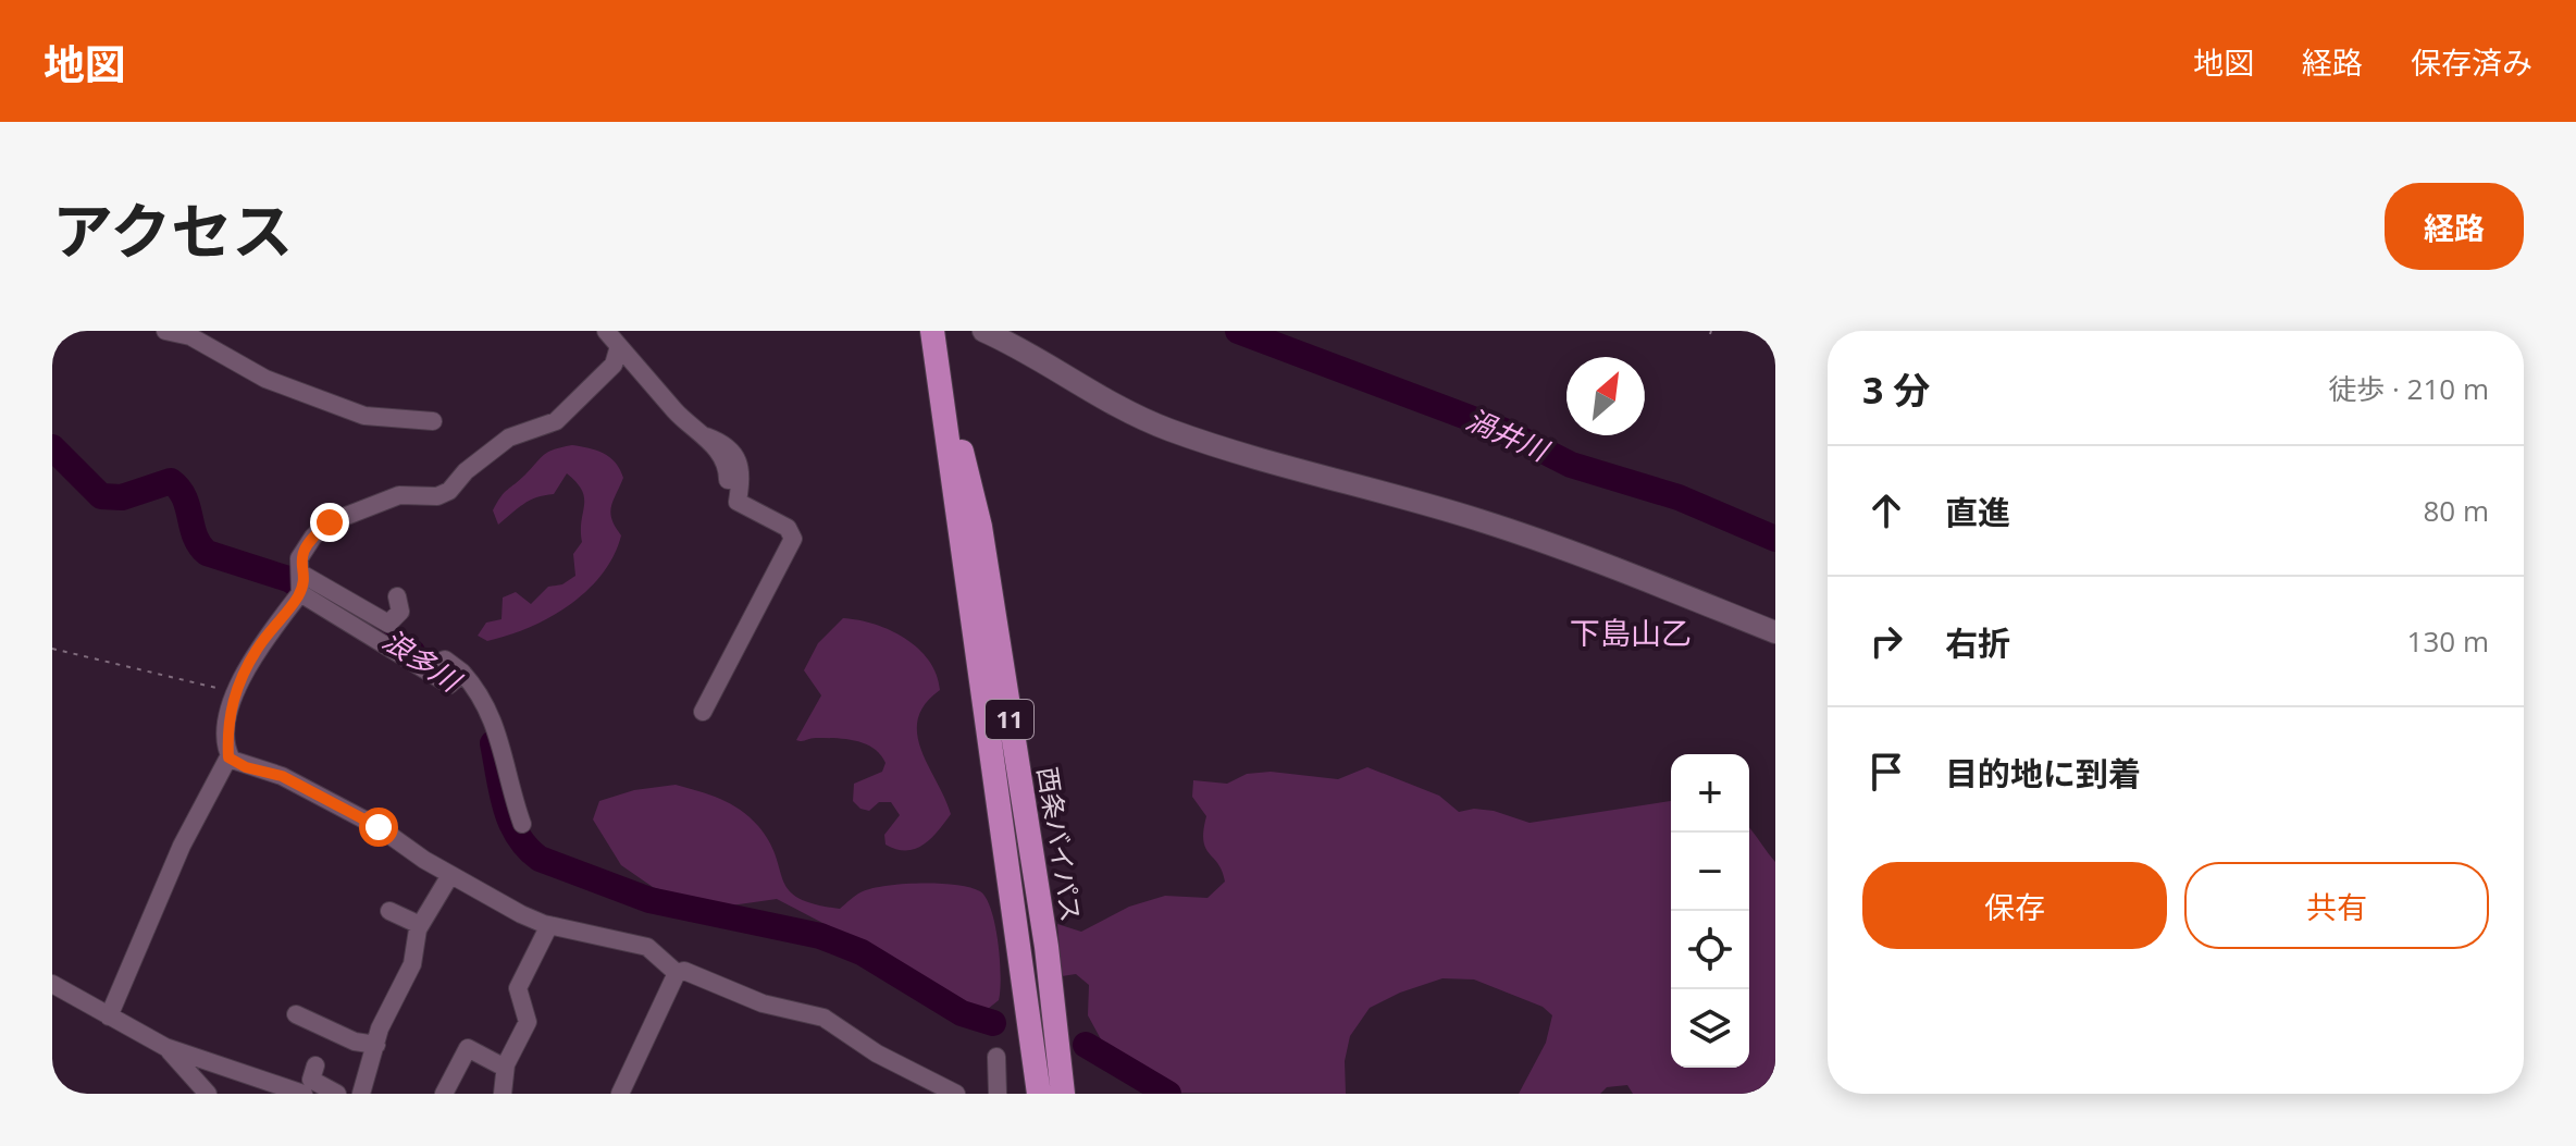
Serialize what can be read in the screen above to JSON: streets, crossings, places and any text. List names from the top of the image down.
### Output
{
  "streets": {
    "highway": ["11", "西条バイパス"]
  },
  "districts": ["下島山乙"],
  "water": ["渦井川", "浪多川"],
  "north": "top right",
  "page": {
    "header": "地図",
    "nav": ["地図", "経路", "保存済み"],
    "title": "アクセス",
    "buttons": [
      "経路",
      ["保存", "共有"]
    ],
    "heading": ["3 分", "徒歩 · 210 m"],
    "list": [
      ["直進", "80 m"],
      ["右折", "130 m"],
      "目的地に到着"
    ],
    "map_buttons": ["+", "−"]
  }
}
